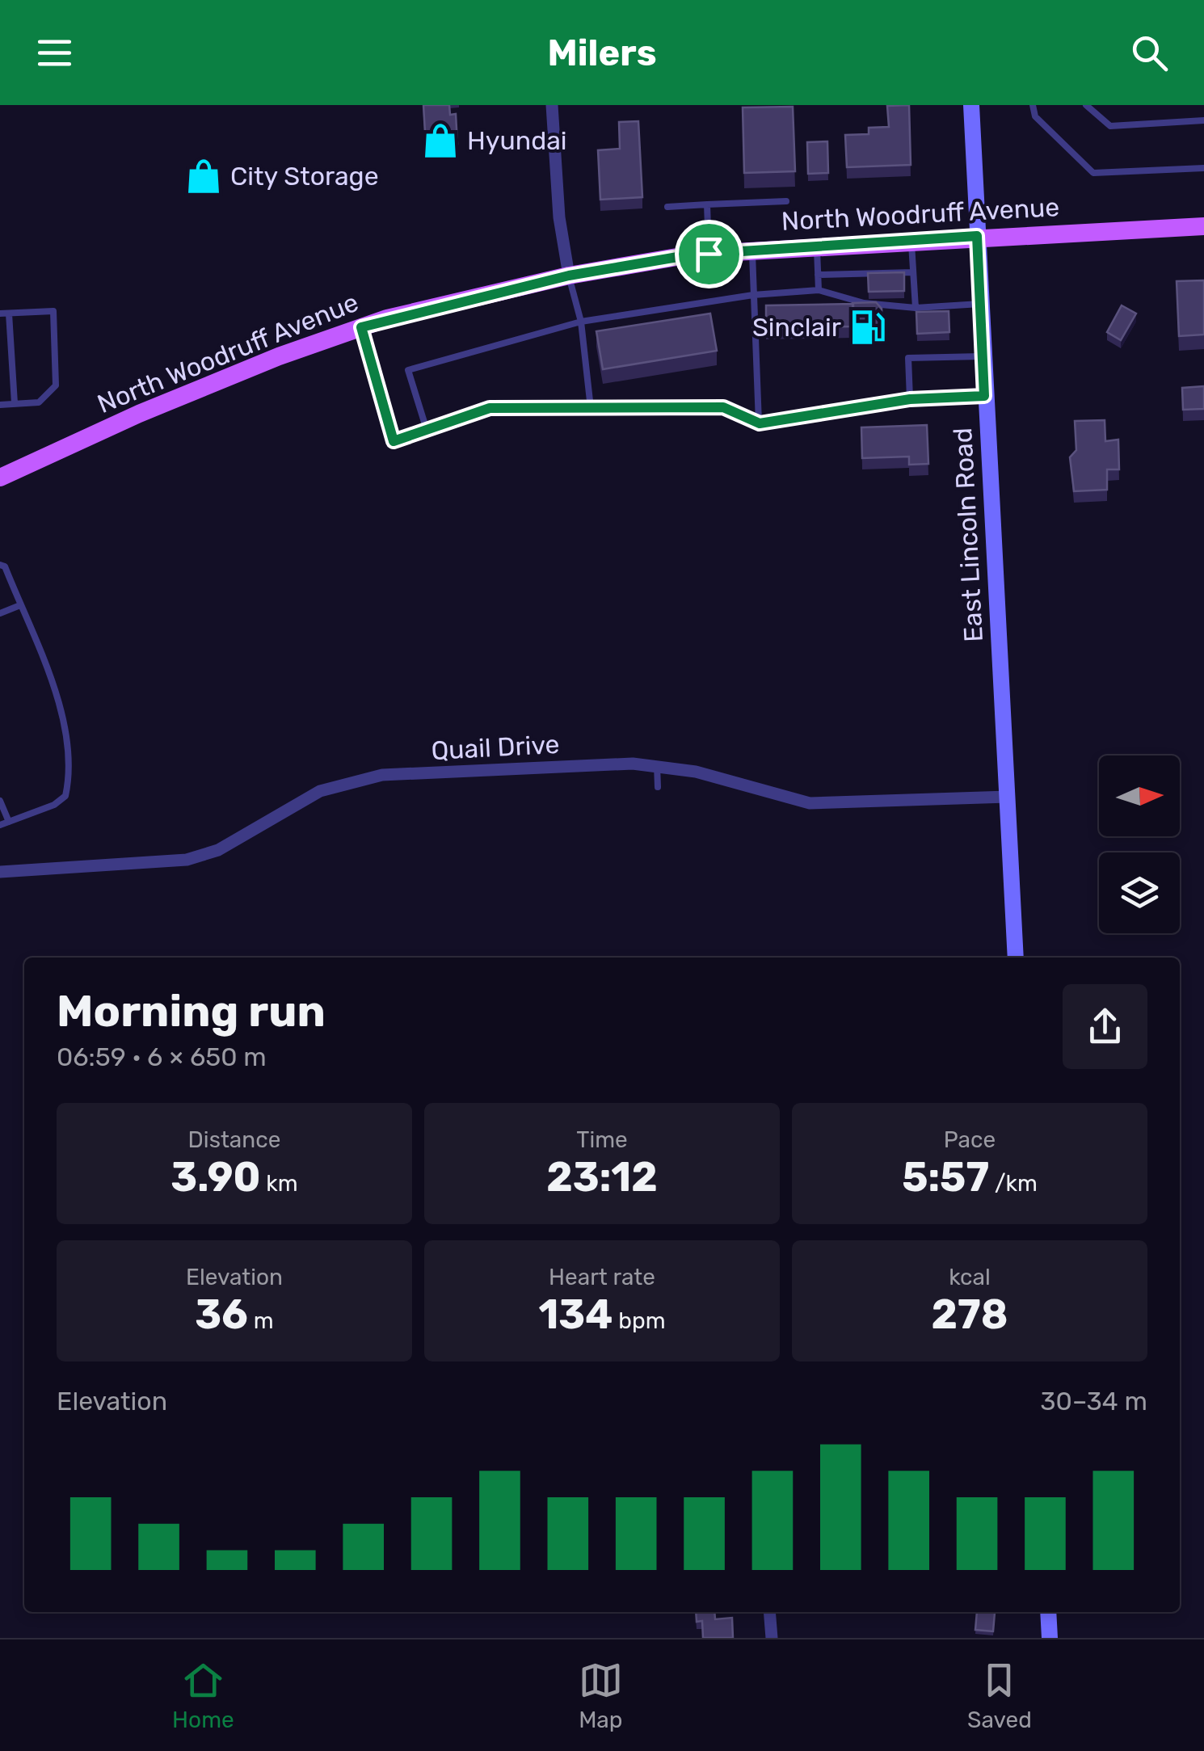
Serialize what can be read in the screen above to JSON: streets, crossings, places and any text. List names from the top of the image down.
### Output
{
  "streets": {
    "main road": ["North Woodruff Avenue", "East Lincoln Road"],
    "street": ["Quail Drive"]
  },
  "crossings": [
    ["North Woodruff Avenue", "East Lincoln Road"],
    ["East Lincoln Road", "Quail Drive"]
  ],
  "places": {
    "shop": ["Hyundai", "City Storage"],
    "fuel station": ["Sinclair"]
  },
  "north": "right",
  "page": {
    "header": "Milers",
    "heading": ["Morning run", "06:59 · 6 × 650 m"],
    "stats": [
      ["Distance", "3.90 km"],
      ["Time", "23:12"],
      ["Pace", "5:57 /km"],
      ["Elevation", "36 m"],
      ["Heart rate", "134 bpm"],
      ["kcal", "278"]
    ],
    "chart": ["Elevation", "30–34 m"],
    "tabs": ["Home", "Map", "Saved"]
  }
}
